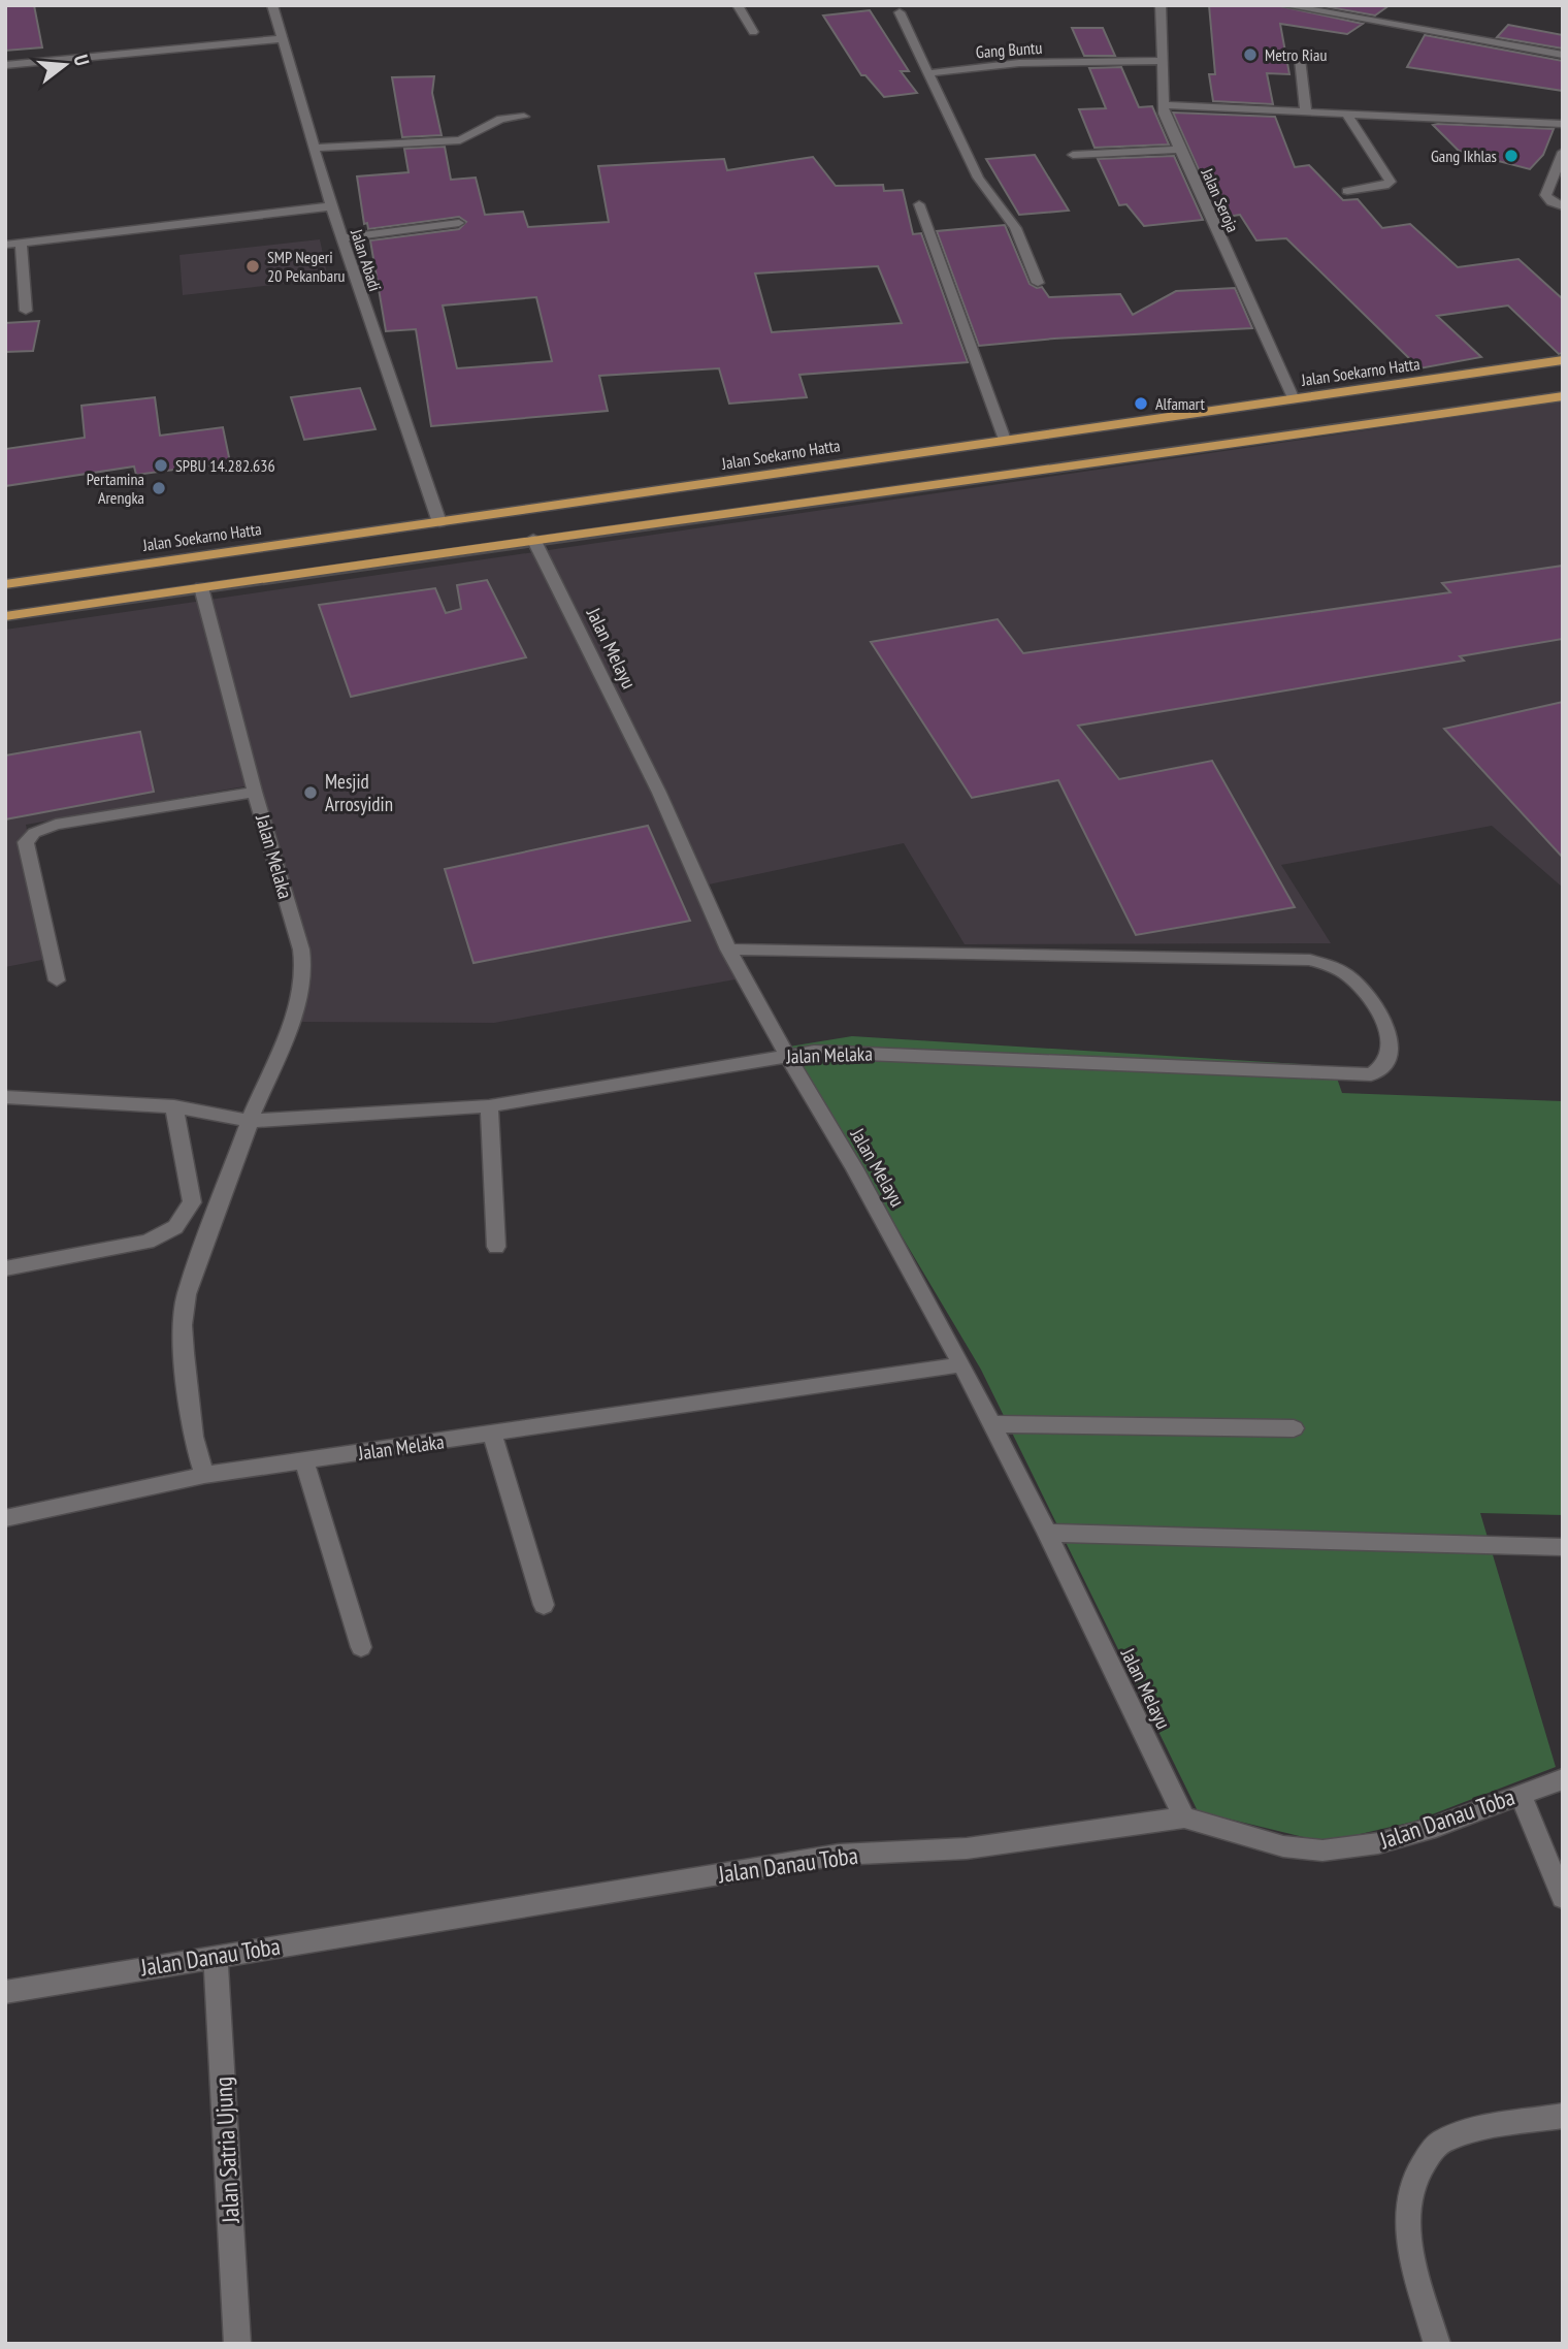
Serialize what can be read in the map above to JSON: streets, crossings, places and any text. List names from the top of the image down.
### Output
{
  "streets": {
    "main road": ["Jalan Soekarno Hatta"],
    "street": [
      "Gang Buntu",
      "Jalan Seroja",
      "Jalan Abadi",
      "Jalan Melayu",
      "Jalan Melaka",
      "Jalan Danau Toba",
      "Jalan Satria Ujung"
    ]
  },
  "crossings": [
    ["Gang Buntu", "Jalan Seroja"],
    ["Jalan Seroja", "Jalan Soekarno Hatta"],
    ["Jalan Abadi", "Jalan Soekarno Hatta"],
    ["Jalan Melayu", "Jalan Melaka"],
    ["Jalan Melayu", "Jalan Danau Toba"],
    ["Jalan Danau Toba", "Jalan Satria Ujung"]
  ],
  "places": [
    "Metro Riau",
    "Gang Ikhlas",
    "SMP Negeri 20 Pekanbaru",
    "Alfamart",
    "SPBU 14.282.636",
    "Pertamina Arengka",
    "Mesjid Arrosyidin"
  ],
  "north": "right"
}
